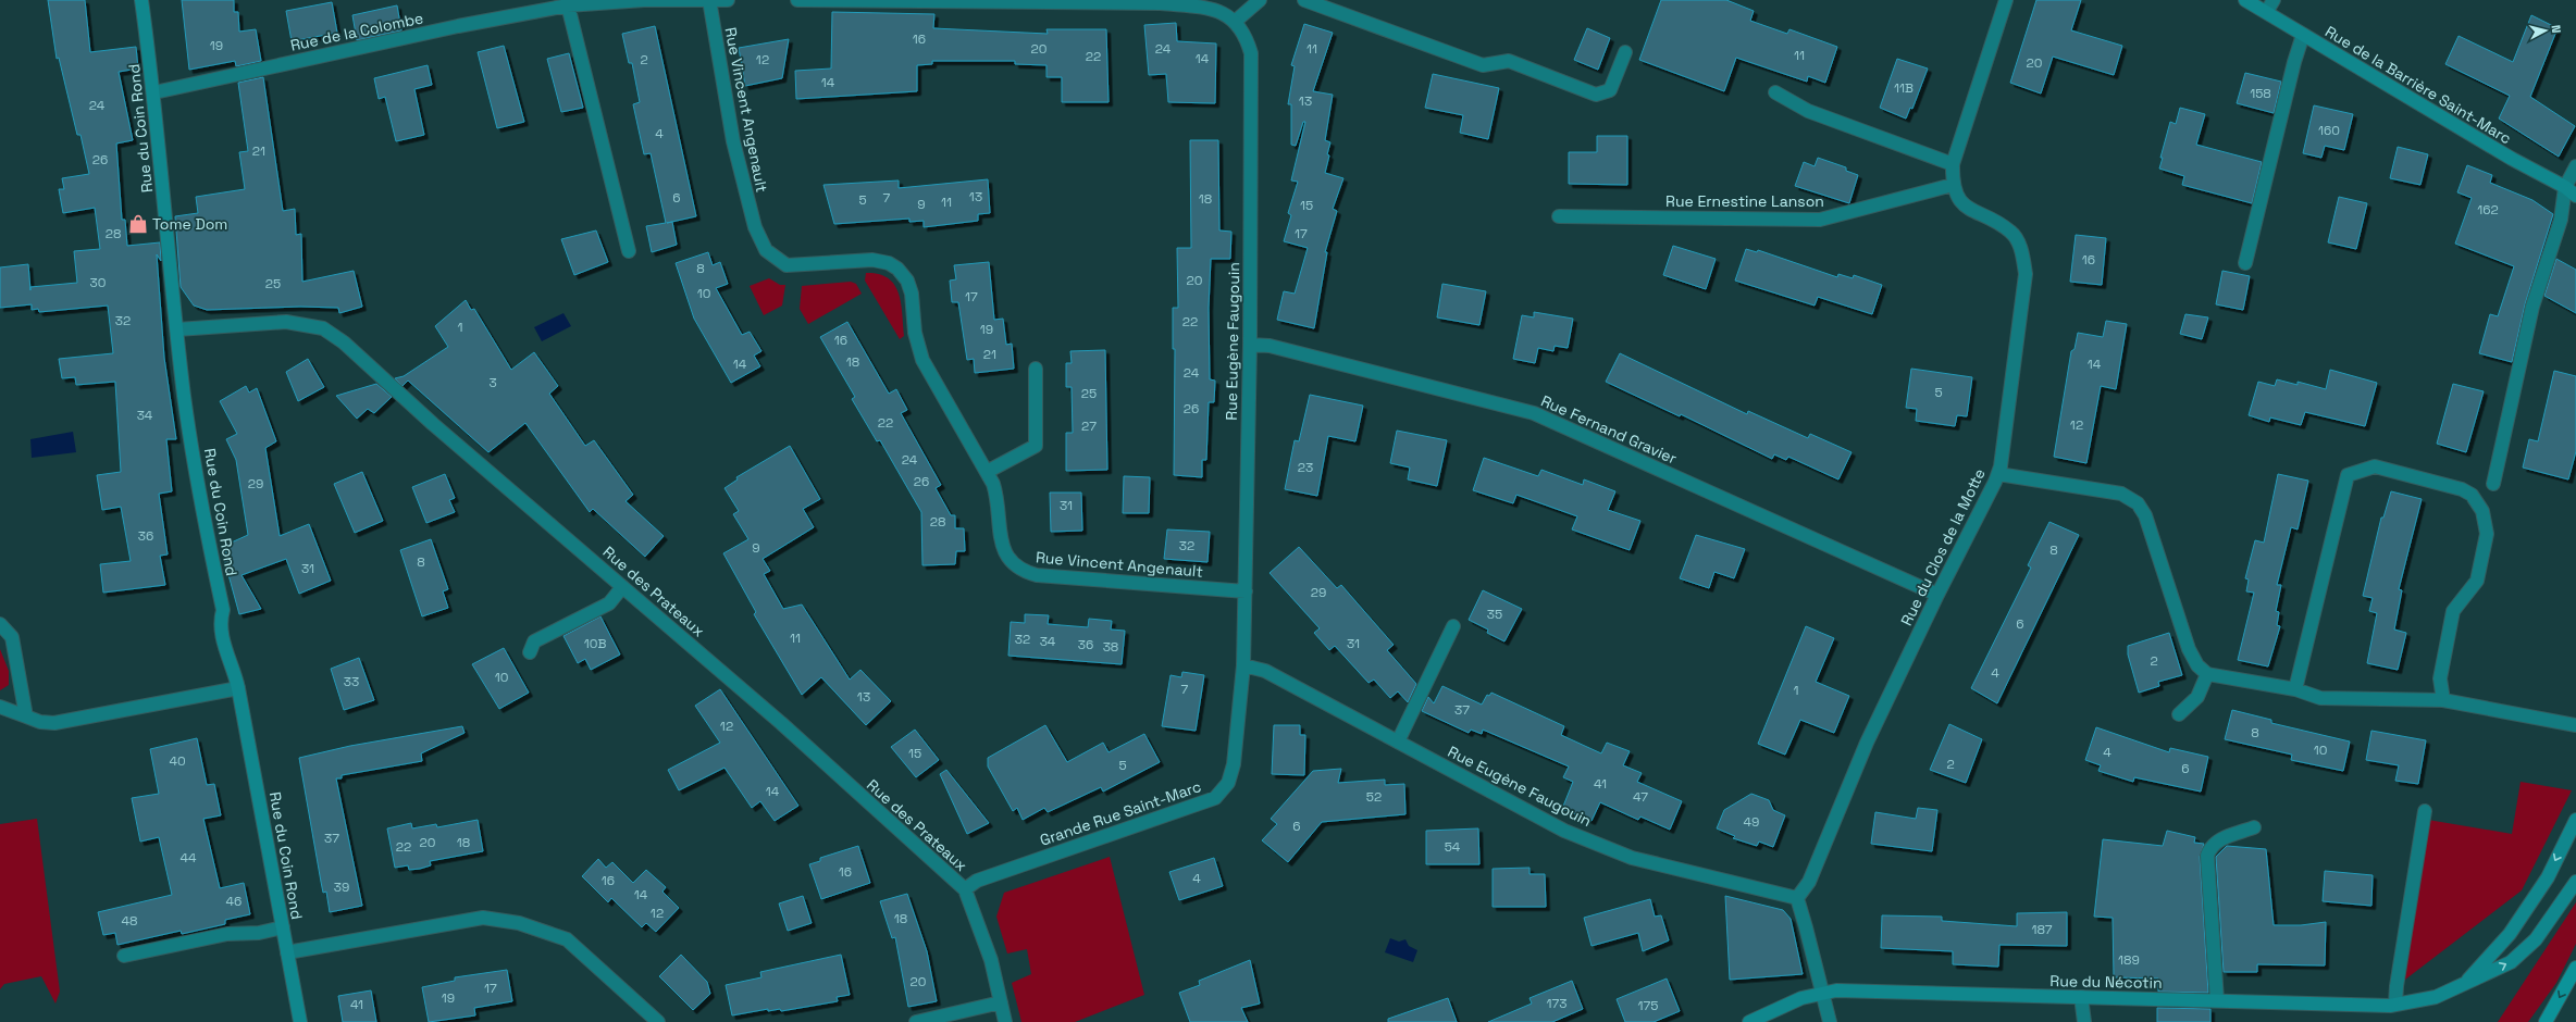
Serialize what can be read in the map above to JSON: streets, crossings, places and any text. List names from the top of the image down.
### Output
{
  "streets": {
    "street": [
      "Rue de la Colombe",
      "Rue de la Barrière Saint-Marc",
      "Rue Vincent Angenault",
      "Rue du Coin Rond",
      "Rue Ernestine Lanson",
      "Rue Eugène Faugouin",
      "Rue Fernand Gravier",
      "Rue du Clos de la Motte",
      "Rue des Prateaux",
      "Grande Rue Saint-Marc",
      "Rue du Nécotin"
    ]
  },
  "crossings": [
    ["Rue de la Colombe", "Rue Vincent Angenault"],
    ["Rue de la Colombe", "Rue du Coin Rond"],
    ["Rue Vincent Angenault", "Rue Eugène Faugouin"],
    ["Rue du Coin Rond", "Rue des Prateaux"],
    ["Rue Ernestine Lanson", "Rue du Clos de la Motte"],
    ["Rue Eugène Faugouin", "Rue Fernand Gravier"],
    ["Rue Eugène Faugouin", "Rue du Clos de la Motte"],
    ["Rue Eugène Faugouin", "Grande Rue Saint-Marc"],
    ["Rue Fernand Gravier", "Rue du Clos de la Motte"],
    ["Rue des Prateaux", "Grande Rue Saint-Marc"]
  ],
  "places": {
    "shop": ["Tome Dom"]
  },
  "house_numbers": [
    "16",
    "19",
    "20",
    "24",
    "11",
    "11",
    "22",
    "14",
    "2",
    "12",
    "20",
    "14",
    "11B",
    "158",
    "13",
    "24",
    "160",
    "4",
    "21",
    "26",
    "13",
    "6",
    "7",
    "18",
    "5",
    "11",
    "9",
    "15",
    "162",
    "28",
    "17",
    "16",
    "8",
    "20",
    "30",
    "25",
    "10",
    "17",
    "32",
    "22",
    "1",
    "19",
    "16",
    "21",
    "18",
    "14",
    "14",
    "24",
    "3",
    "5",
    "25",
    "26",
    "34",
    "22",
    "12",
    "27",
    "24",
    "23",
    "26",
    "29",
    "31",
    "28",
    "36",
    "32",
    "9",
    "8",
    "8",
    "31",
    "29",
    "35",
    "6",
    "11",
    "32",
    "34",
    "10B",
    "31",
    "36",
    "38",
    "2",
    "4",
    "10",
    "33",
    "7",
    "1",
    "13",
    "37",
    "12",
    "8",
    "10",
    "4",
    "15",
    "40",
    "2",
    "5",
    "6",
    "41",
    "14",
    "52",
    "47",
    "49",
    "6",
    "37",
    "20",
    "18",
    "22",
    "54",
    "44",
    "16",
    "4",
    "16",
    "39",
    "14",
    "46",
    "12",
    "18",
    "48",
    "187",
    "189",
    "20",
    "17",
    "19",
    "173",
    "41",
    "175"
  ],
  "north": "right"
}
